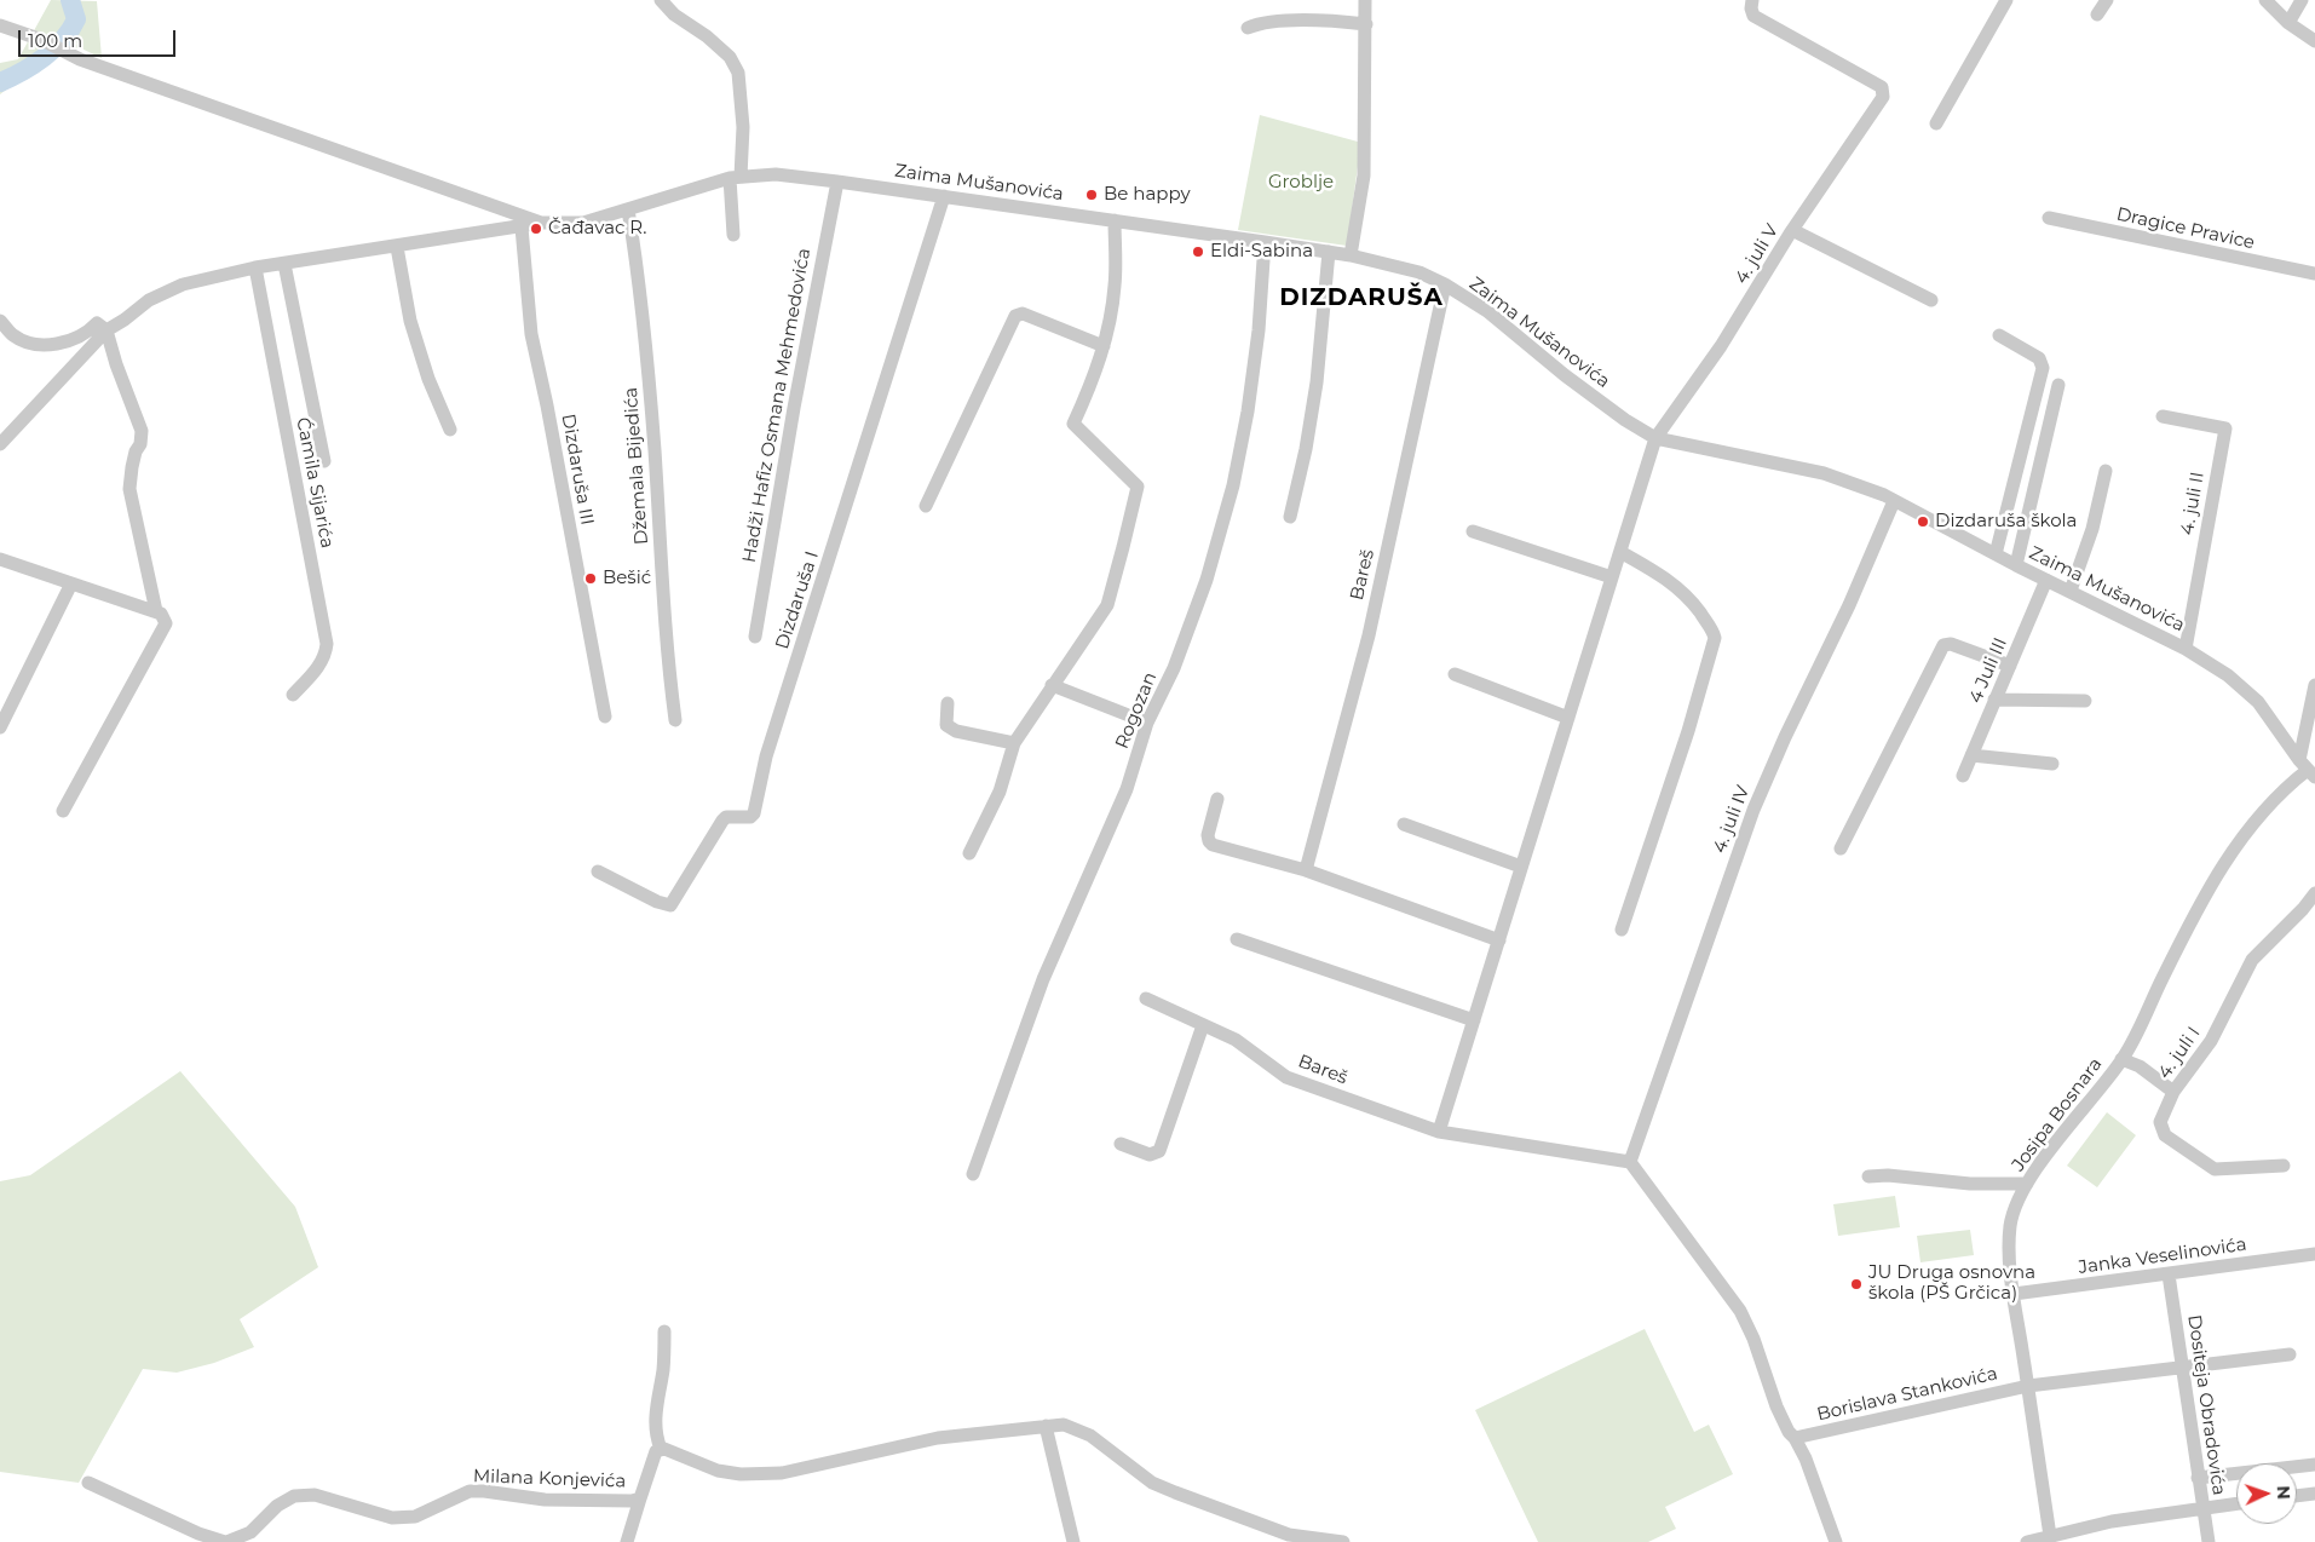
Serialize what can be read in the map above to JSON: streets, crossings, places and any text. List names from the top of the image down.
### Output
{
  "streets": {
    "street": [
      "Zaima Mušanovića",
      "Dragice Pravice",
      "4. juli V",
      "Hadži Hafiz Osmana Mehmedovića",
      "Džemala Bijedića",
      "Dizdaruša III",
      "Ćamila Sijarića",
      "4. juli II",
      "Bareš",
      "Dizdaruša I",
      "4 Juli III",
      "Rogozan",
      "4. juli IV",
      "4. juli I",
      "Josipa Bosnara",
      "Janka Veselinovića",
      "Borislava Stankovića",
      "Dositeja Obradovića",
      "Milana Konjevića"
    ]
  },
  "crossings": [
    ["Zaima Mušanovića", "4. juli V"],
    ["Zaima Mušanovića", "Hadži Hafiz Osmana Mehmedovića"],
    ["Zaima Mušanovića", "Džemala Bijedića"],
    ["Zaima Mušanovića", "4. juli II"],
    ["Zaima Mušanovića", "Bareš"],
    ["Zaima Mušanovića", "Dizdaruša I"],
    ["Zaima Mušanovića", "4 Juli III"],
    ["Zaima Mušanovića", "Rogozan"],
    ["Zaima Mušanovića", "4. juli IV"],
    ["Zaima Mušanovića", "Josipa Bosnara"],
    ["Bareš", "4. juli IV"],
    ["Josipa Bosnara", "Janka Veselinovića"],
    ["Josipa Bosnara", "Borislava Stankovića"],
    ["Janka Veselinovića", "Dositeja Obradovića"],
    ["Borislava Stankovića", "Dositeja Obradovića"]
  ],
  "districts": ["DIZDARUŠA"],
  "parks": ["Groblje"],
  "places": [
    "Be happy",
    "Čađavac R.",
    "Eldi-Sabina",
    "Dizdaruša škola",
    "Bešić",
    "JU Druga osnovna škola (PŠ Grčica)"
  ],
  "scale_bar": "100 m",
  "north": "right"
}
